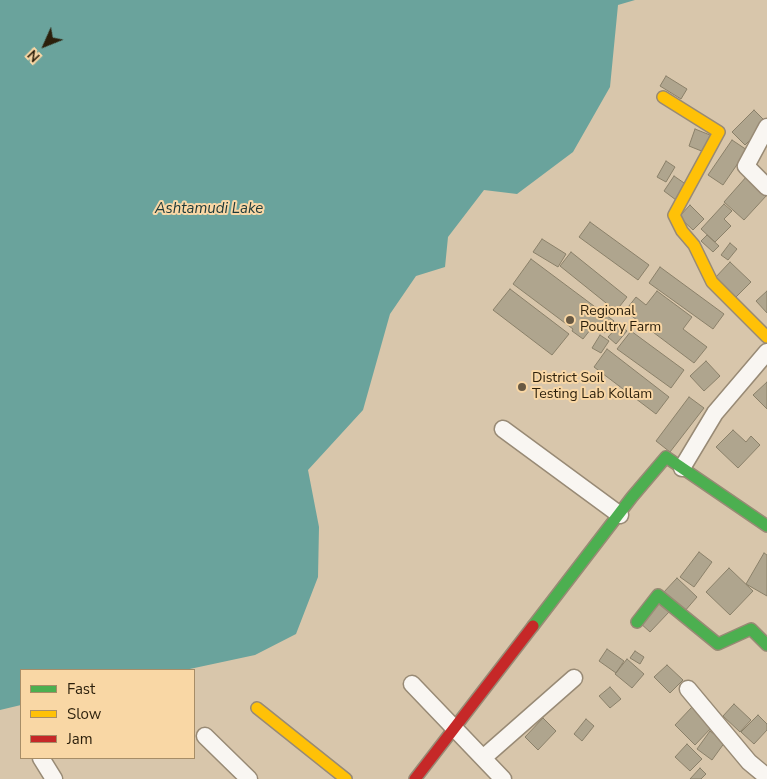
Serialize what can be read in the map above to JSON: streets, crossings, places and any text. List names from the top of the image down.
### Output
{
  "water": ["Ashtamudi Lake"],
  "places": ["Regional Poultry Farm", "District Soil Testing Lab Kollam"],
  "legend": ["Fast", "Slow", "Jam"],
  "north": "bottom left"
}
